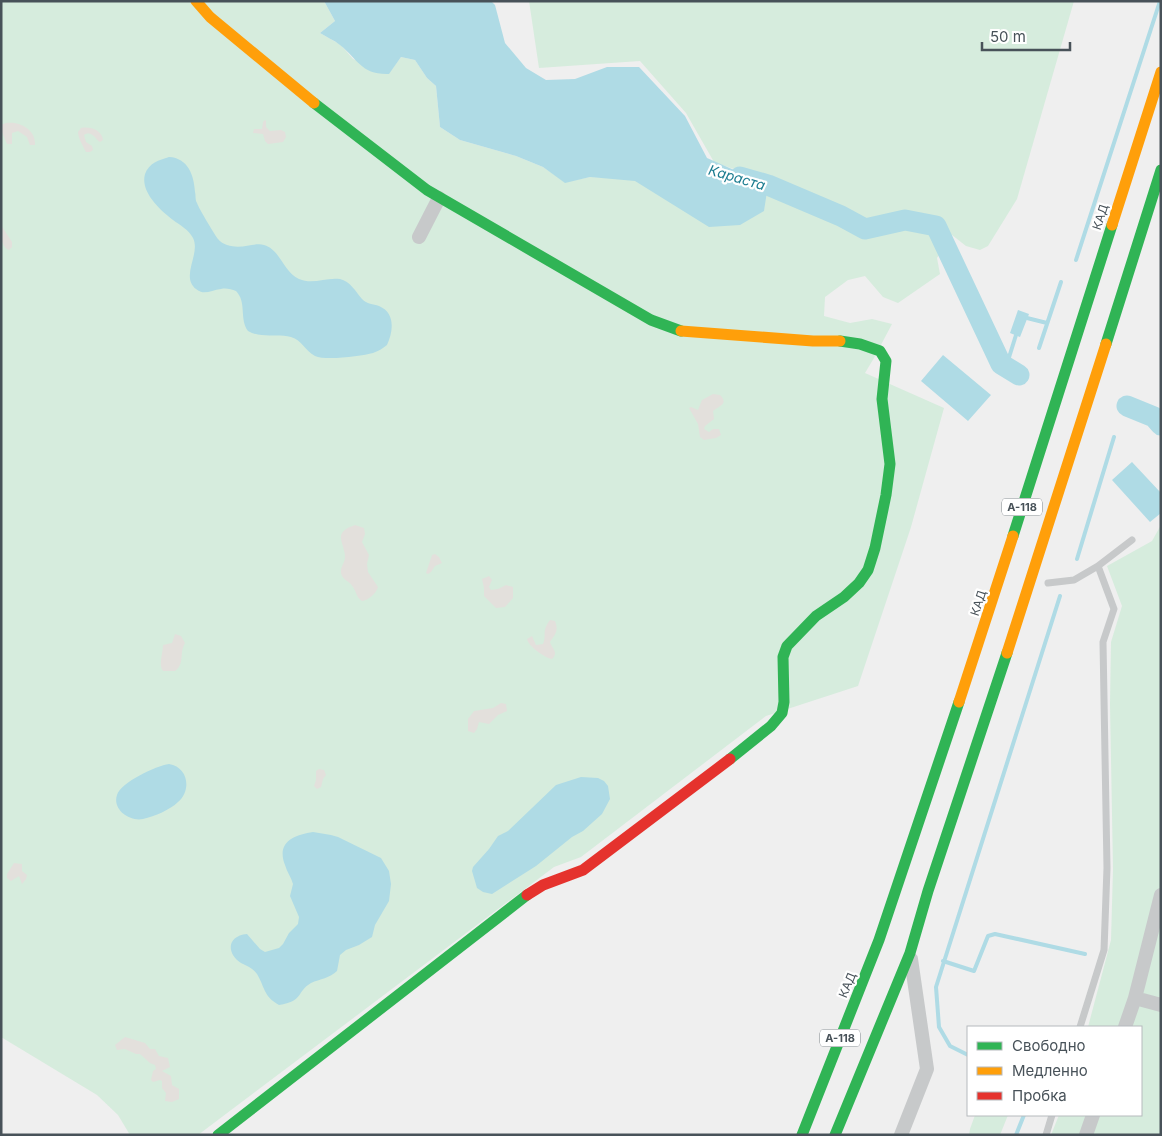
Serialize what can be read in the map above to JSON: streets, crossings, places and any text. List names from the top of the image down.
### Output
{
  "streets": {
    "main road": ["КАД", "А-118"]
  },
  "water": ["Караста"],
  "legend": ["Свободно", "Медленно", "Пробка"],
  "scale_bar": "50 m"
}
